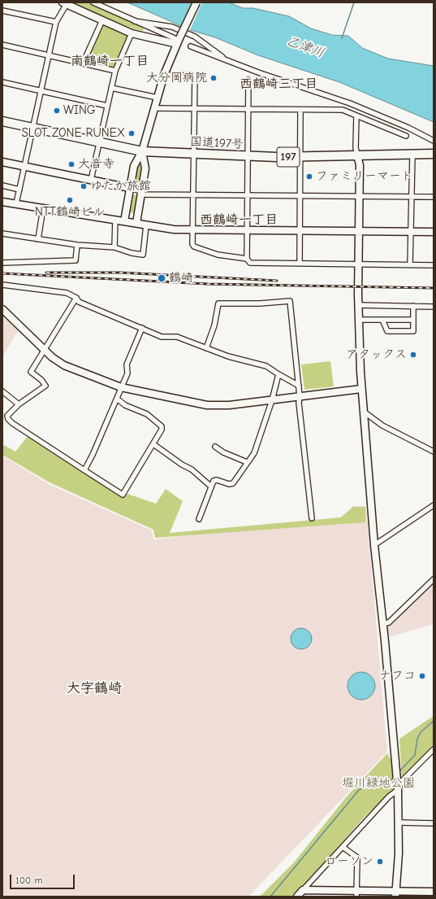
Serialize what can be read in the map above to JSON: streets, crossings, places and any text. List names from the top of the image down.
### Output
{
  "streets": {
    "highway": ["国道197号", "197"]
  },
  "districts": [
    "南鶴崎一丁目",
    "西鶴崎三丁目",
    "西鶴崎一丁目",
    "大字鶴崎"
  ],
  "water": ["乙津川"],
  "parks": ["堀川緑地公園"],
  "places": [
    "大分岡病院",
    "WING",
    "SLOT ZONE RUNEX",
    "大音寺",
    "ファミリーマート",
    "ゆたか旅館",
    "NTT鶴崎ビル",
    "鶴崎",
    "アタックス",
    "ナフコ",
    "ローソン"
  ],
  "scale_bar": "100 m"
}
